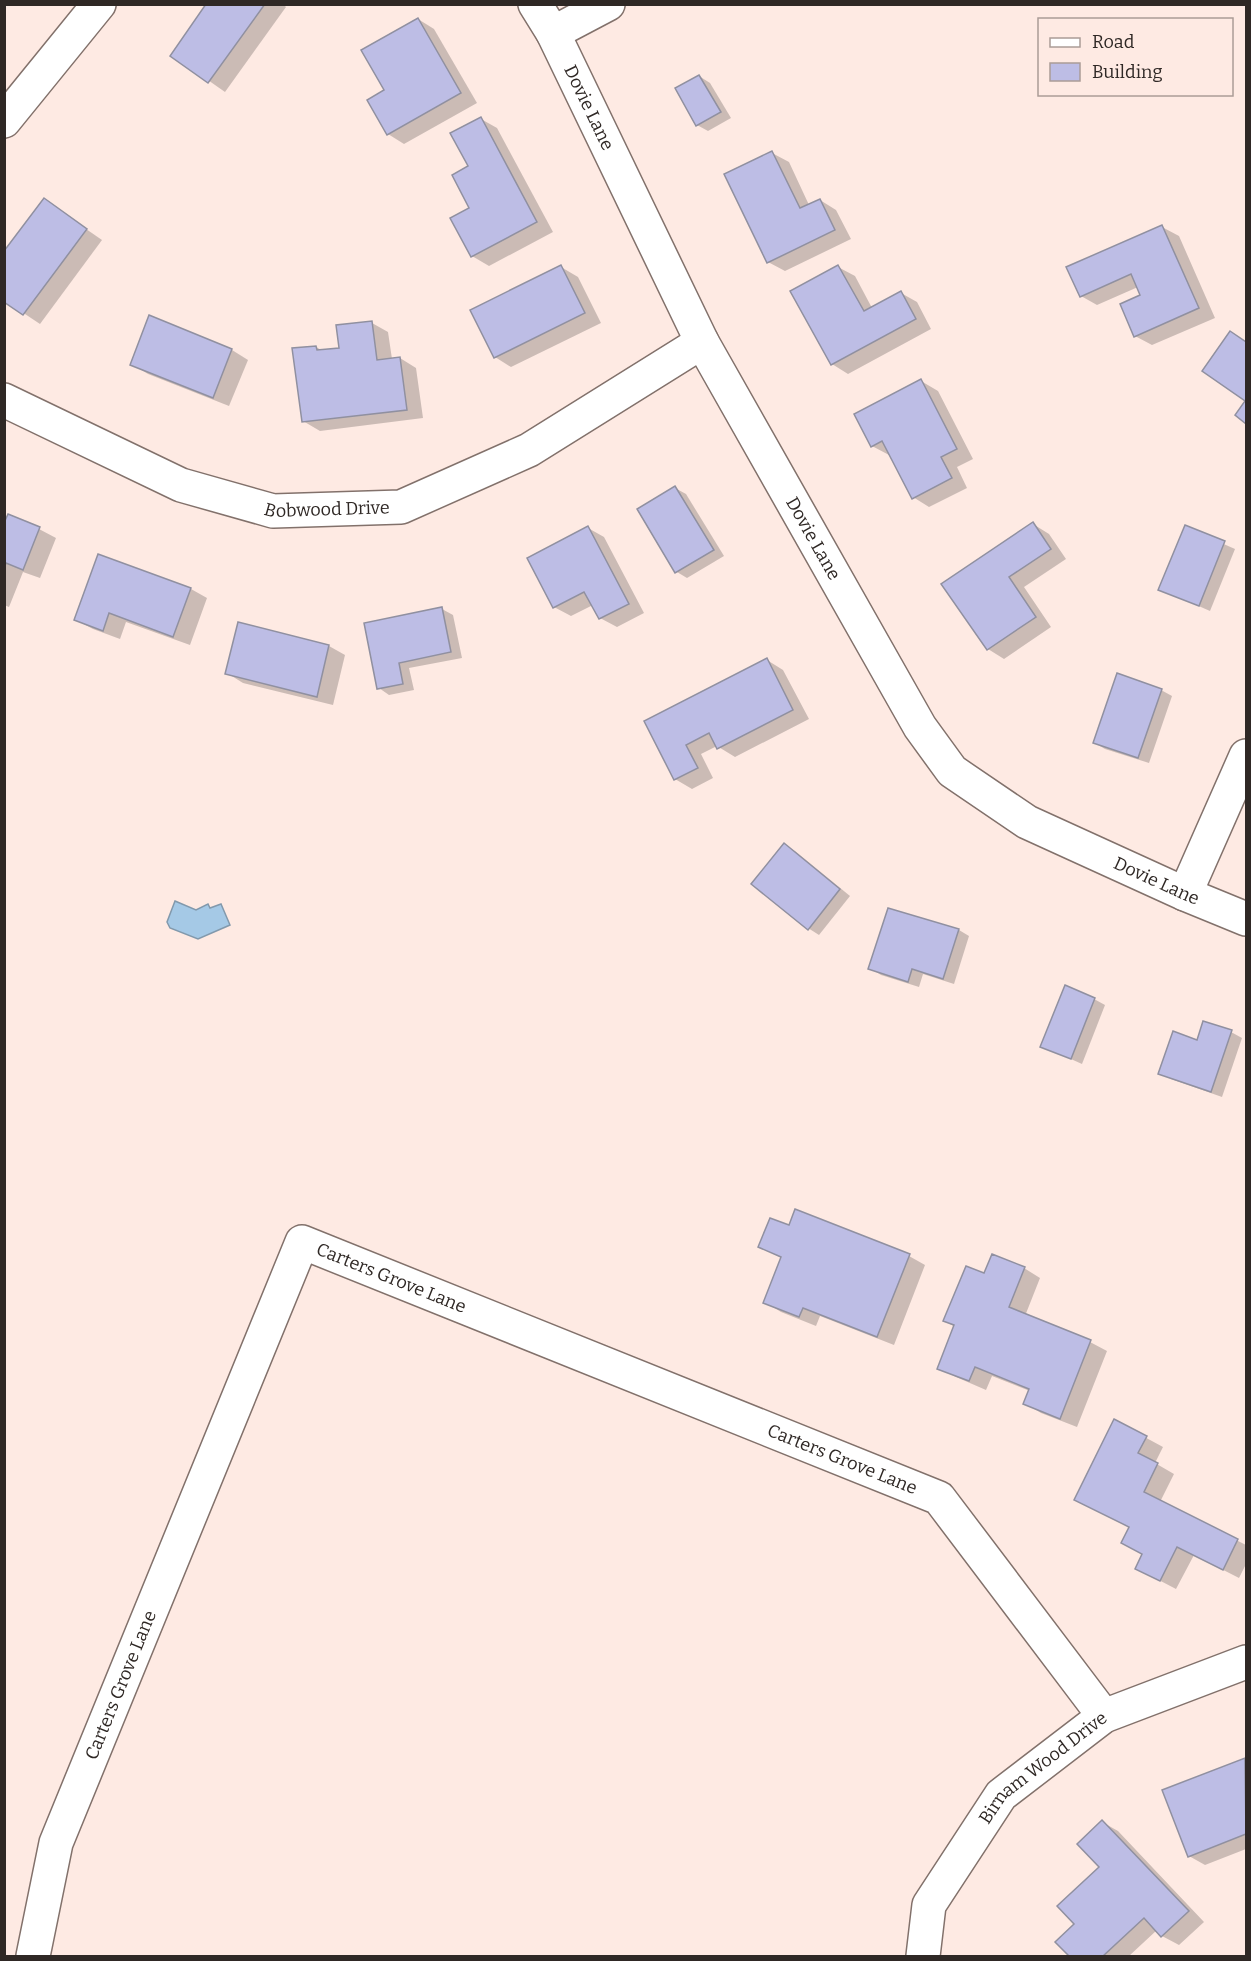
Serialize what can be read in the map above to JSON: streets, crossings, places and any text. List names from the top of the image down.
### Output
{
  "streets": {
    "street": [
      "Dovie Lane",
      "Bobwood Drive",
      "Carters Grove Lane",
      "Birnam Wood Drive"
    ]
  },
  "crossings": [
    ["Dovie Lane", "Bobwood Drive"],
    ["Carters Grove Lane", "Birnam Wood Drive"]
  ],
  "legend": ["Road", "Building"]
}
